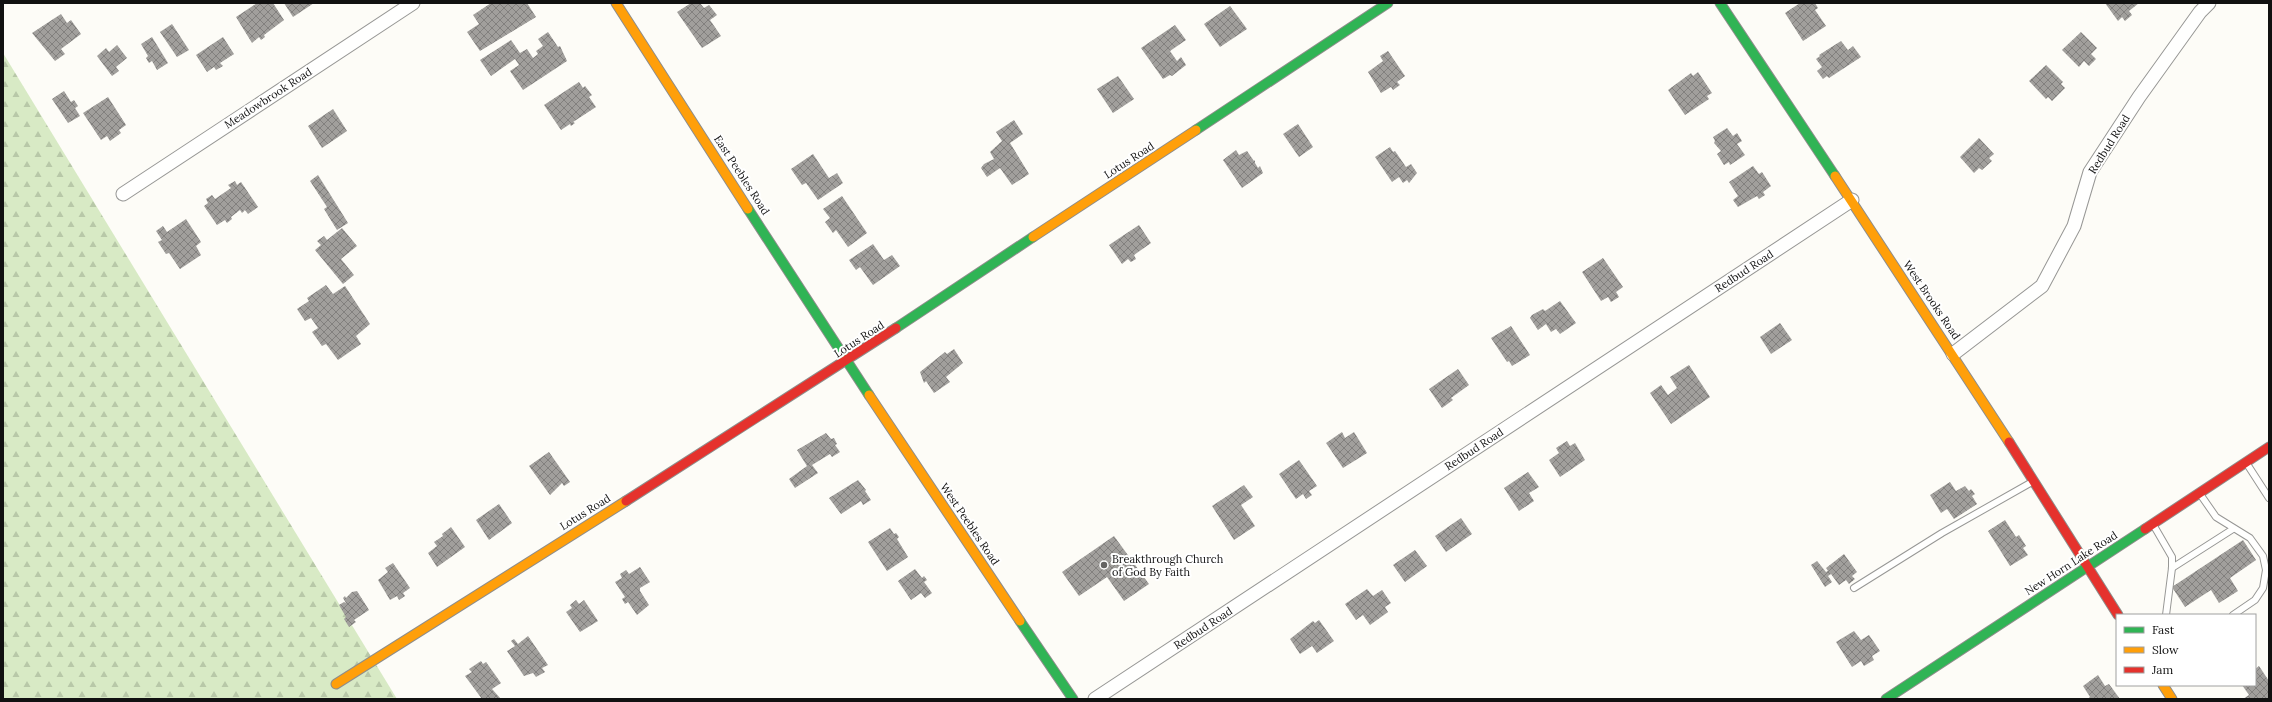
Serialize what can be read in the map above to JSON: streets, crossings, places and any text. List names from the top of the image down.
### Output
{
  "streets": {
    "street": [
      "Meadowbrook Road",
      "Redbud Road",
      "Lotus Road",
      "East Peebles Road",
      "West Brooks Road",
      "West Peebles Road",
      "New Horn Lake Road"
    ]
  },
  "crossings": [
    ["Redbud Road", "West Brooks Road"],
    ["Lotus Road", "East Peebles Road"],
    ["Lotus Road", "West Peebles Road"],
    ["East Peebles Road", "West Peebles Road"],
    ["West Brooks Road", "New Horn Lake Road"]
  ],
  "places": ["Breakthrough Church of God By Faith"],
  "legend": ["Fast", "Slow", "Jam"]
}
